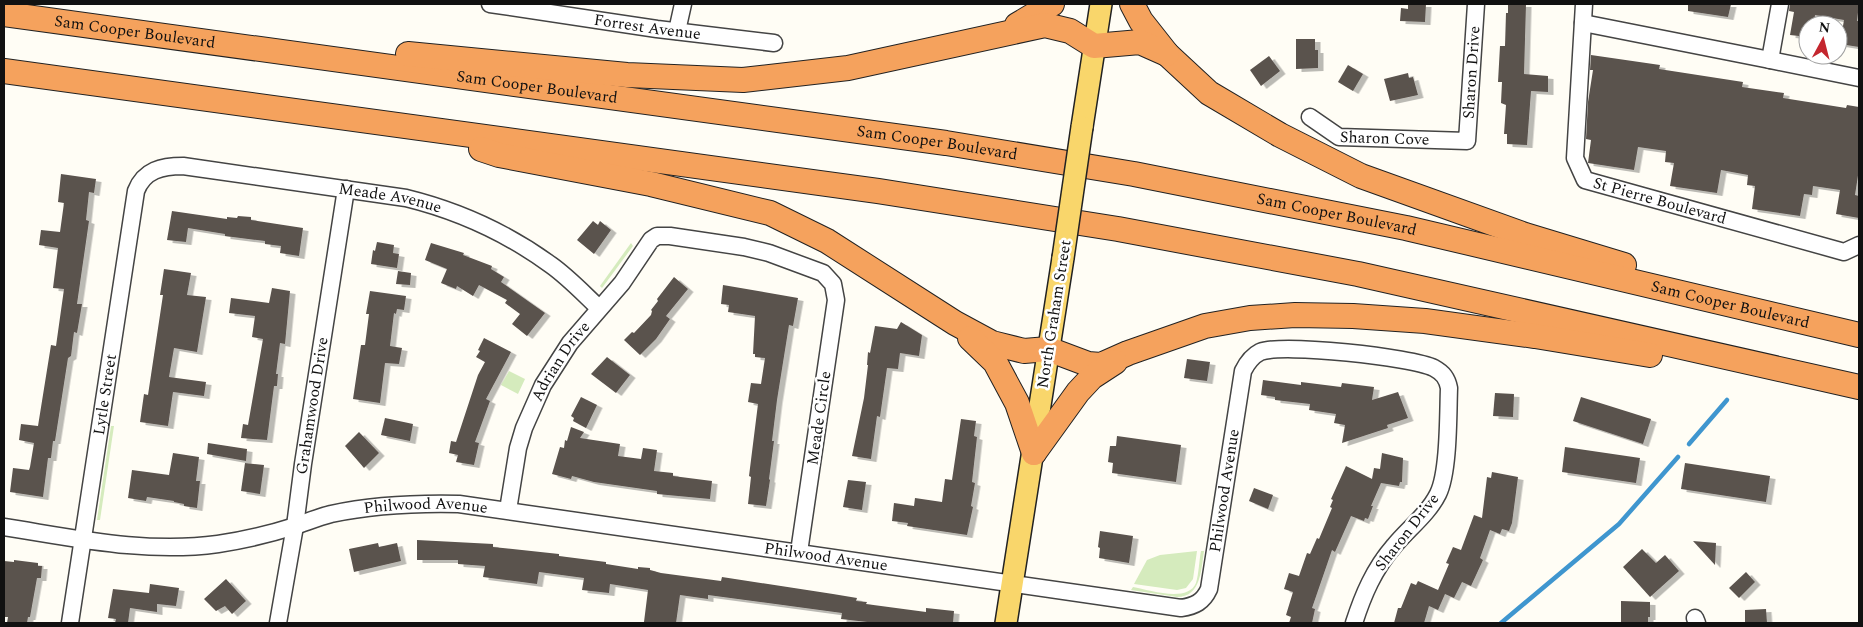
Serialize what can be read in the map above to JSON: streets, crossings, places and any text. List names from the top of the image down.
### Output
{
  "streets": {
    "highway": ["Sam Cooper Boulevard"],
    "main road": ["North Graham Street"],
    "street": [
      "Forrest Avenue",
      "Sharon Drive",
      "Sharon Cove",
      "Meade Avenue",
      "St Pierre Boulevard",
      "Adrian Drive",
      "Lytle Street",
      "Grahamwood Drive",
      "Meade Circle",
      "Philwood Avenue"
    ]
  },
  "crossings": [
    ["Sharon Drive", "Sharon Cove"],
    ["Sharon Drive", "Philwood Avenue"],
    ["Meade Avenue", "Adrian Drive"],
    ["Meade Avenue", "Lytle Street"],
    ["Meade Avenue", "Grahamwood Drive"],
    ["North Graham Street", "Philwood Avenue"],
    ["Adrian Drive", "Meade Circle"],
    ["Adrian Drive", "Philwood Avenue"],
    ["Lytle Street", "Philwood Avenue"],
    ["Grahamwood Drive", "Philwood Avenue"],
    ["Meade Circle", "Philwood Avenue"]
  ],
  "north": "top"
}
